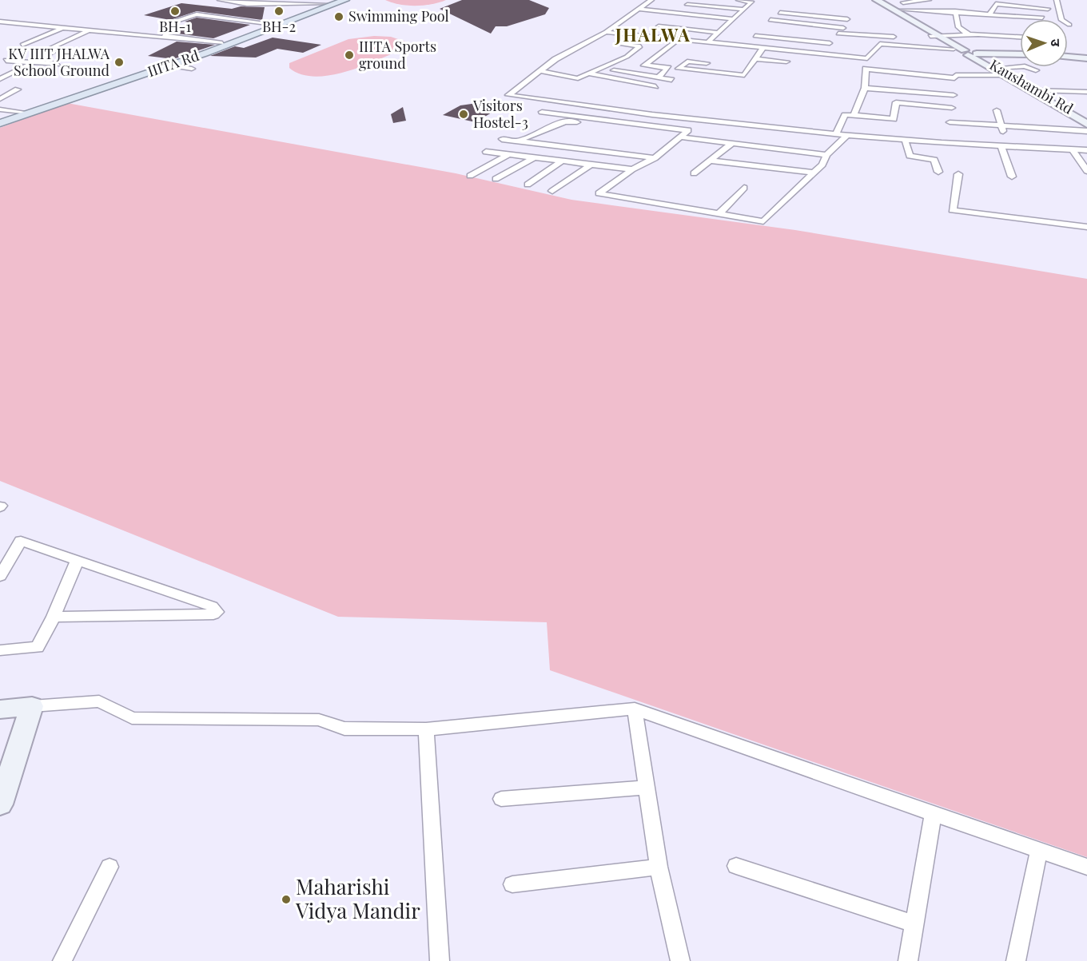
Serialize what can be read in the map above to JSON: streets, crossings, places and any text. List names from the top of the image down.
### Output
{
  "streets": {
    "main road": ["IIITA Rd", "Kaushambi Rd"]
  },
  "districts": ["JHALWA"],
  "places": [
    "BH-1",
    "BH-2",
    "Swimming Pool",
    "IIITA Sports ground",
    "KV IIIT JHALWA School Ground",
    "Visitors Hostel-3",
    "Maharishi Vidya Mandir"
  ],
  "north": "right"
}
